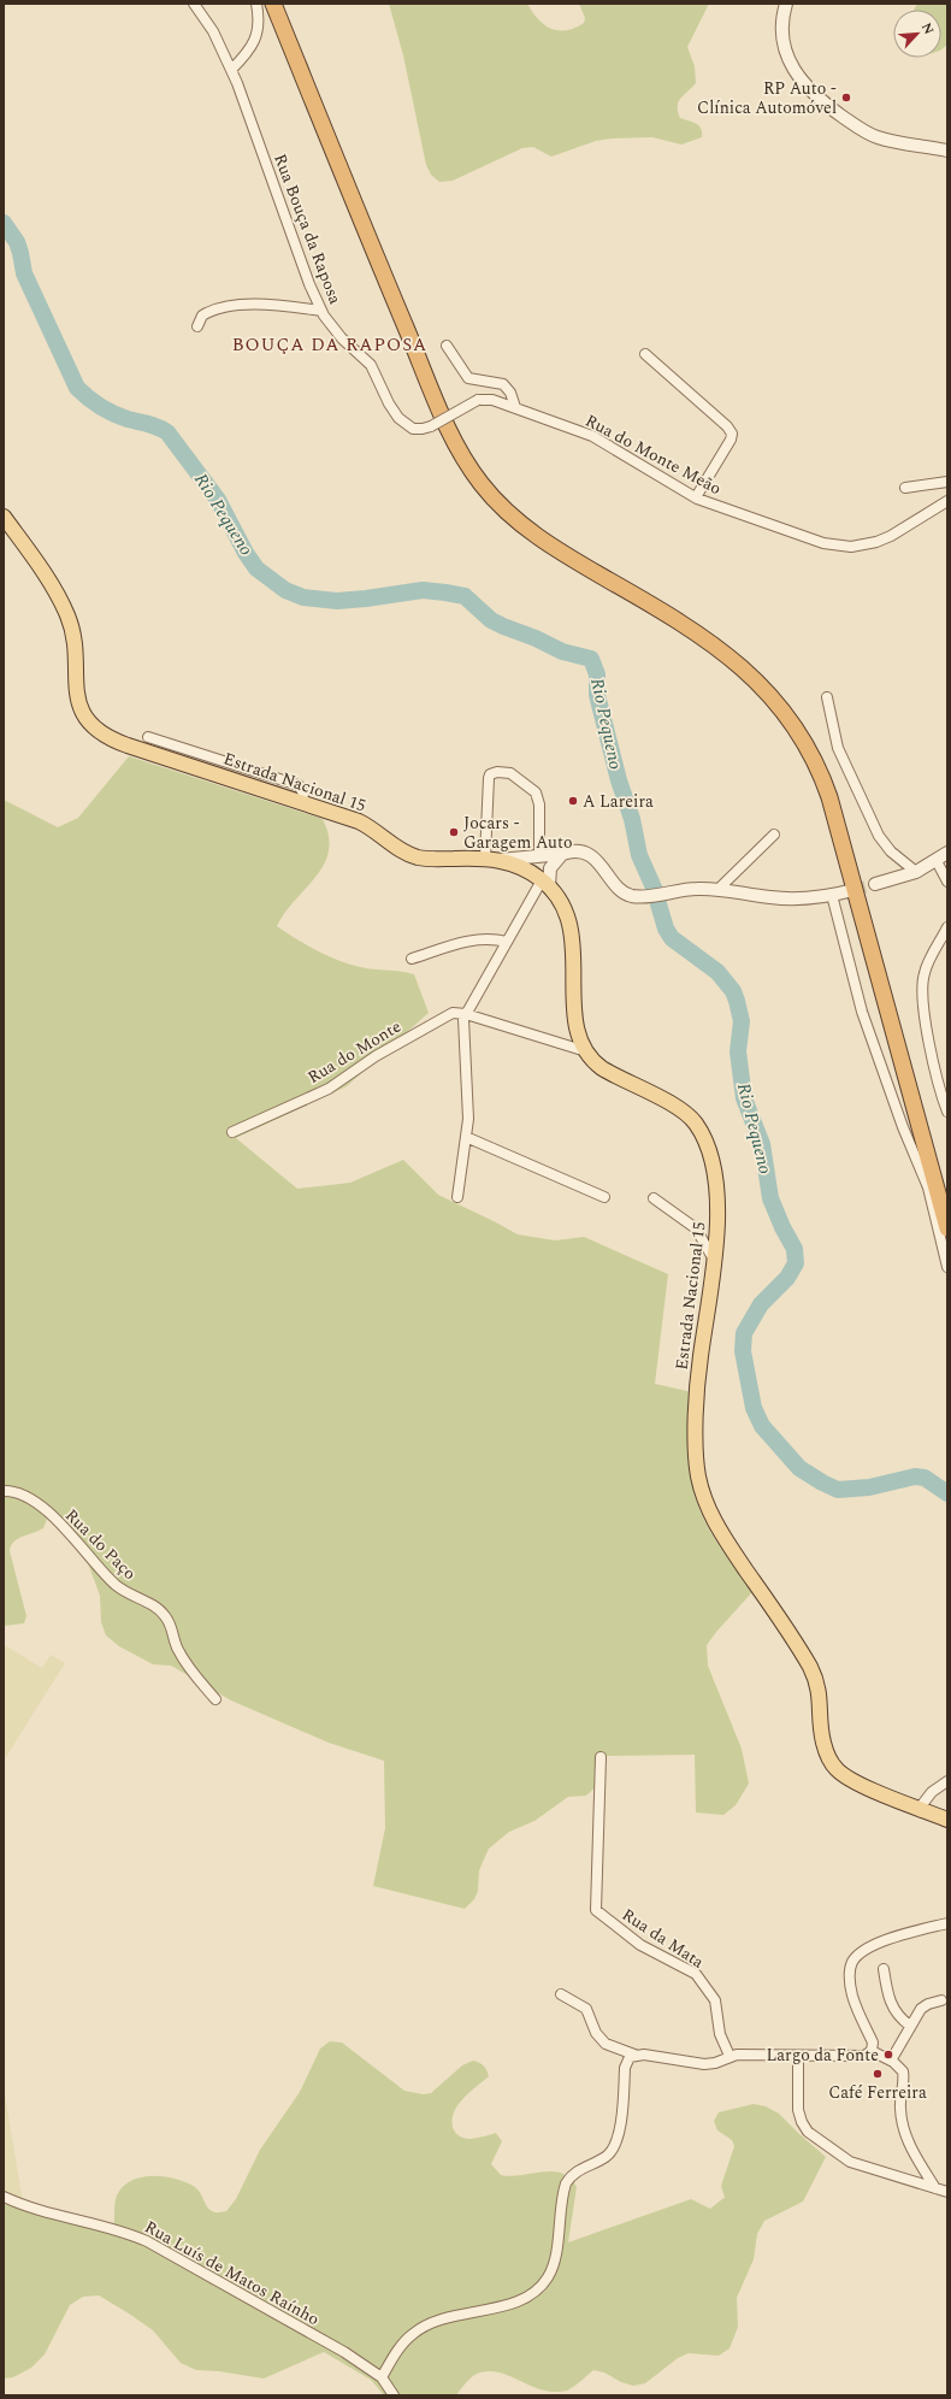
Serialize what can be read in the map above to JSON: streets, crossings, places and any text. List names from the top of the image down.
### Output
{
  "streets": {
    "main road": ["Estrada Nacional 15"],
    "street": [
      "Rua Bouça da Raposa",
      "Rua do Monte Meão",
      "Rua do Monte",
      "Rua do Paço",
      "Rua da Mata",
      "Rua Luís de Matos Raínho"
    ]
  },
  "crossings": [
    ["Rua Bouça da Raposa", "Rua do Monte Meão"]
  ],
  "districts": ["BOUÇA DA RAPOSA"],
  "water": ["Rio Pequeno"],
  "places": [
    "RP Auto - Clínica Automóvel",
    "A Lareira",
    "Jocars - Garagem Auto",
    "Largo da Fonte",
    "Café Ferreira"
  ],
  "north": "top right"
}
